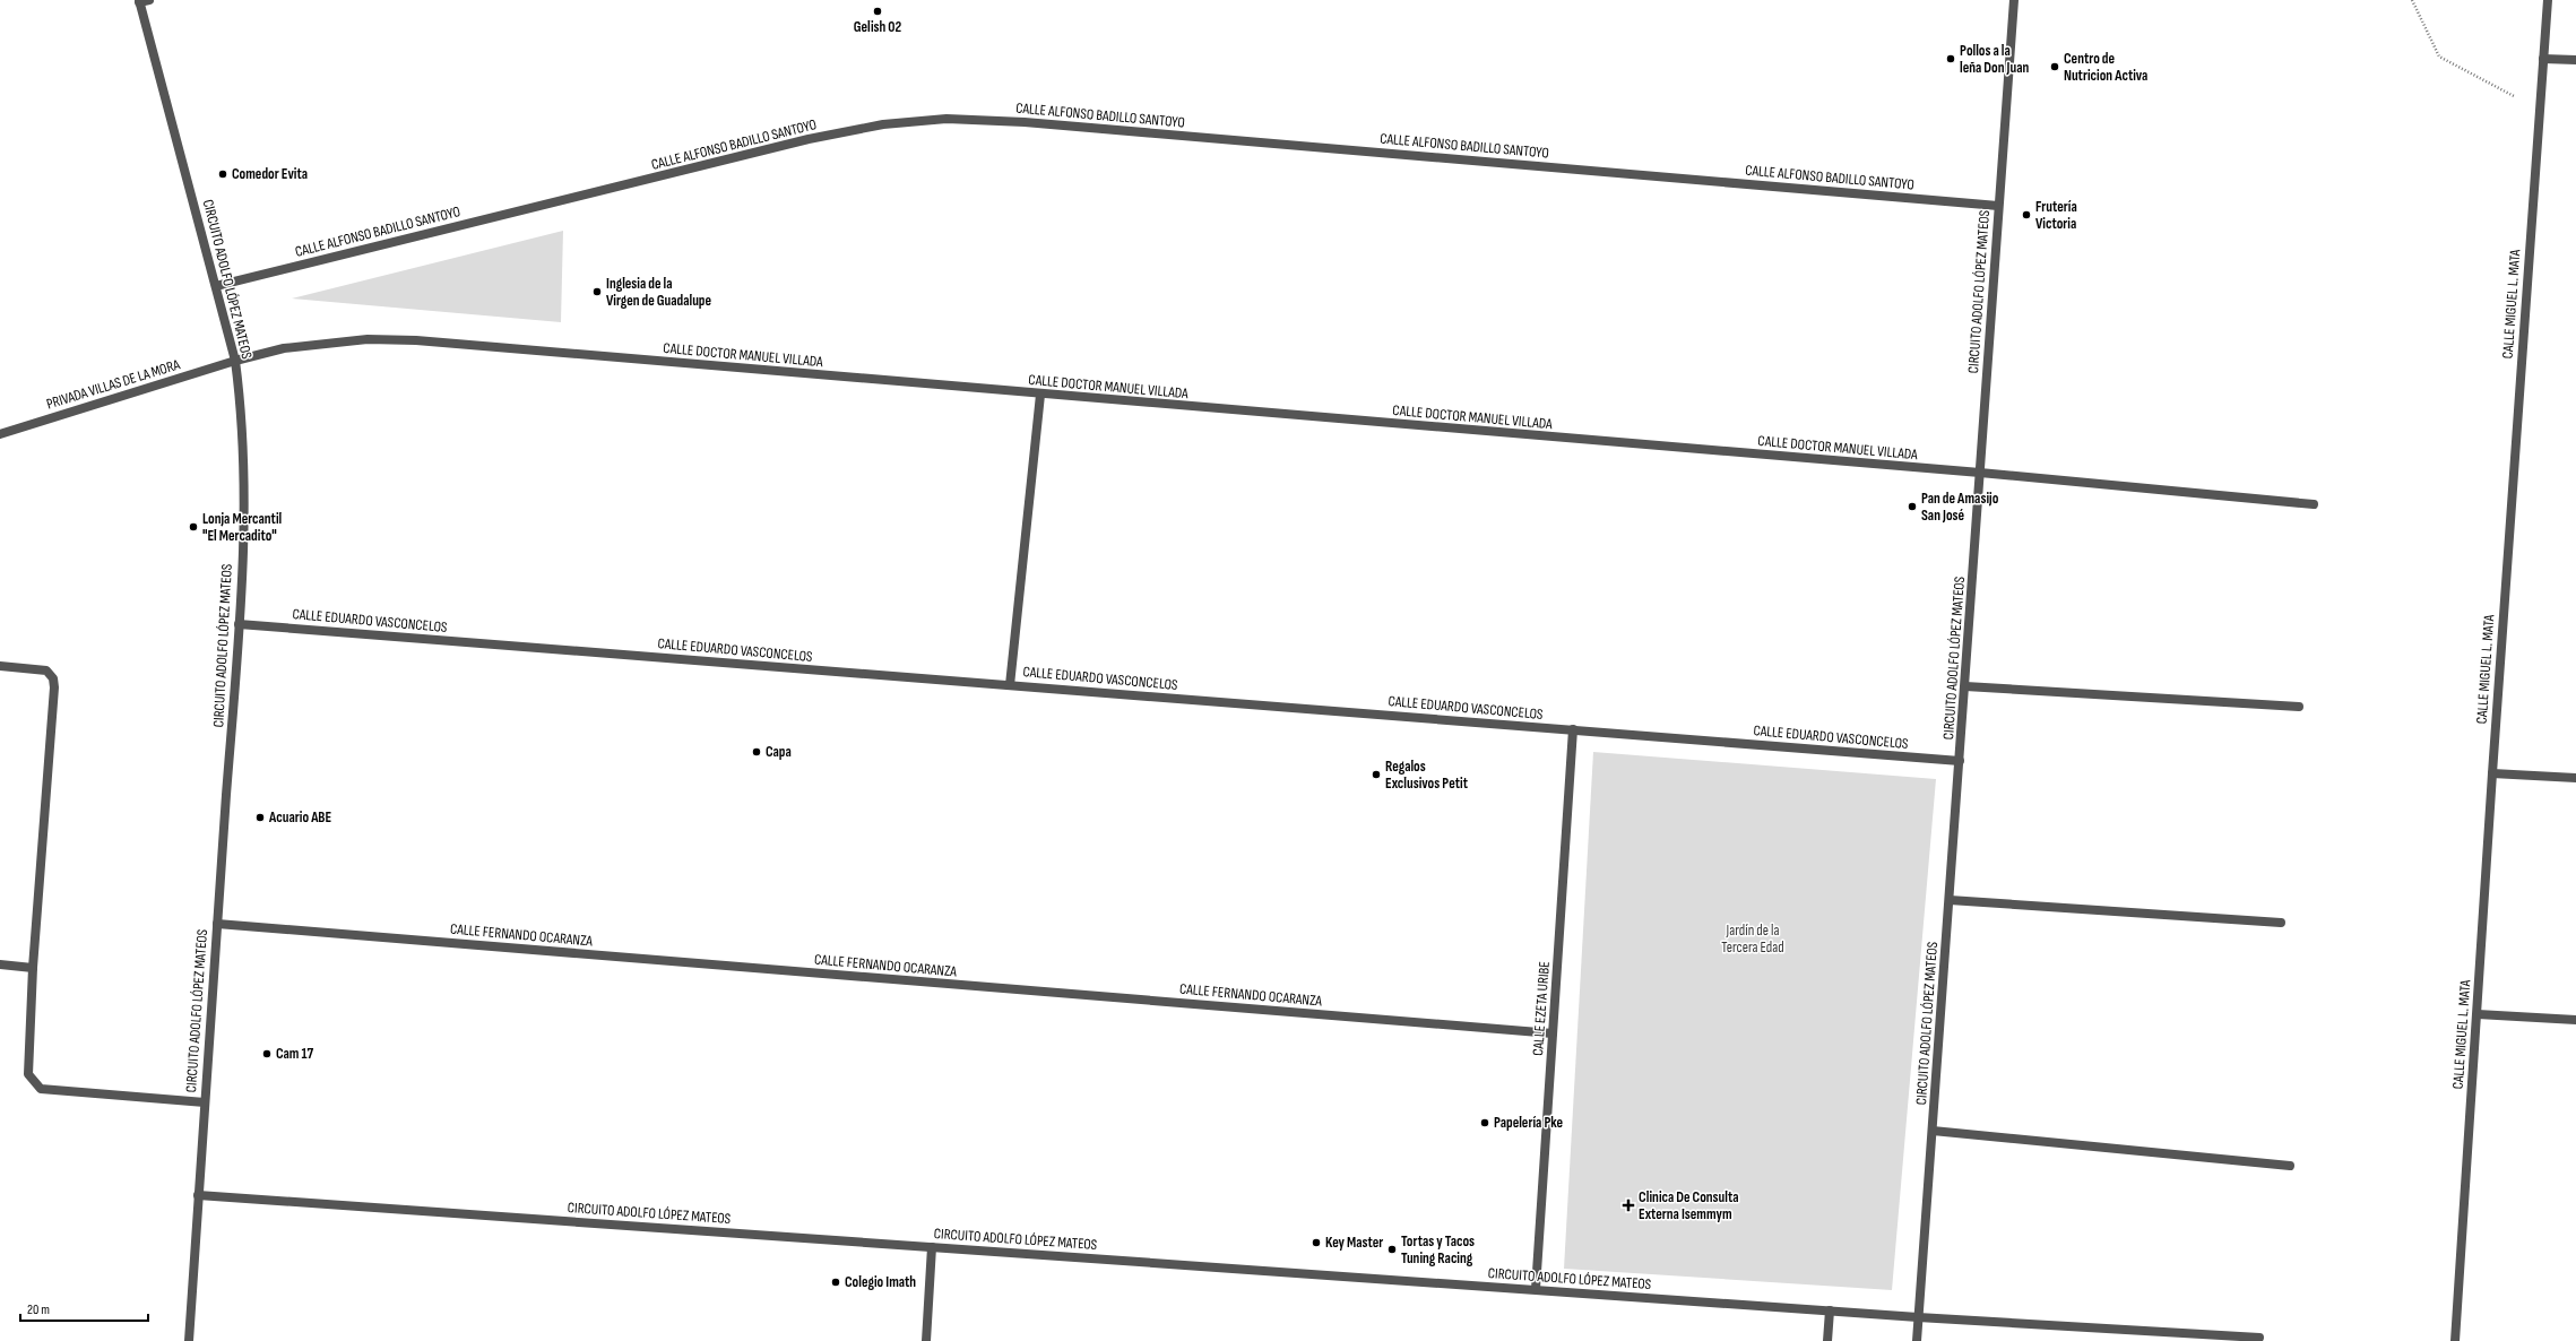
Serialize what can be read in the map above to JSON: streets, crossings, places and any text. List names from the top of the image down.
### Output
{
  "streets": {
    "street": [
      "CALLE ALFONSO BADILLO SANTOYO",
      "CIRCUITO ADOLFO LÓPEZ MATEOS",
      "CALLE MIGUEL L. MATA",
      "CALLE DOCTOR MANUEL VILLADA",
      "PRIVADA VILLAS DE LA MORA",
      "CALLE EDUARDO VASCONCELOS",
      "CALLE FERNANDO OCARANZA",
      "CALLE EZETA URIBE"
    ]
  },
  "crossings": [
    ["CALLE ALFONSO BADILLO SANTOYO", "CIRCUITO ADOLFO LÓPEZ MATEOS"],
    ["CIRCUITO ADOLFO LÓPEZ MATEOS", "CALLE DOCTOR MANUEL VILLADA"],
    ["CIRCUITO ADOLFO LÓPEZ MATEOS", "PRIVADA VILLAS DE LA MORA"],
    ["CIRCUITO ADOLFO LÓPEZ MATEOS", "CALLE EDUARDO VASCONCELOS"],
    ["CIRCUITO ADOLFO LÓPEZ MATEOS", "CALLE FERNANDO OCARANZA"],
    ["CIRCUITO ADOLFO LÓPEZ MATEOS", "CALLE EZETA URIBE"],
    ["CALLE DOCTOR MANUEL VILLADA", "PRIVADA VILLAS DE LA MORA"],
    ["CALLE EDUARDO VASCONCELOS", "CALLE EZETA URIBE"],
    ["CALLE FERNANDO OCARANZA", "CALLE EZETA URIBE"]
  ],
  "parks": ["Jardín de la Tercera Edad"],
  "places": {
    "other": [
      "Gelish 02",
      "Pollos a la leña Don Juan",
      "Centro de Nutricion Activa",
      "Comedor Evita",
      "Frutería Victoria",
      "Inglesia de la Virgen de Guadalupe",
      "Pan de Amasijo San José",
      "Lonja Mercantil \"El Mercadito\"",
      "Capa",
      "Regalos Exclusivos Petit",
      "Acuario ABE",
      "Cam 17",
      "Papelería Pke",
      "Key Master",
      "Tortas y Tacos Tuning Racing",
      "Colegio Imath"
    ],
    "health": ["Clinica De Consulta Externa Isemmym"]
  },
  "scale_bar": "20 m"
}
